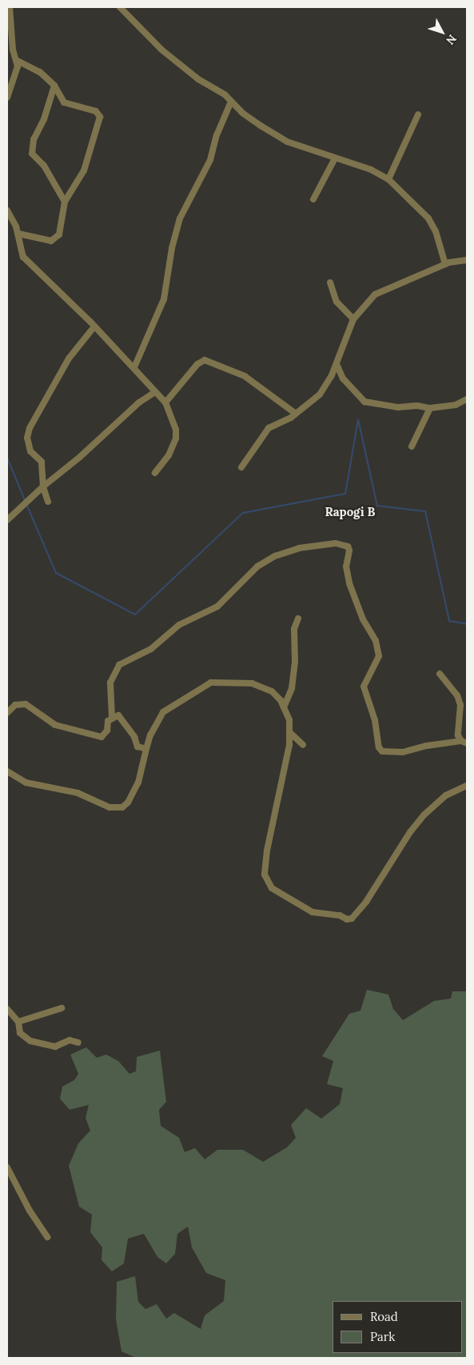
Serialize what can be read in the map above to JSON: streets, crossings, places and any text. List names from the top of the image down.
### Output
{
  "districts": ["Rapogi B"],
  "legend": ["Road", "Park"],
  "north": "bottom right"
}
